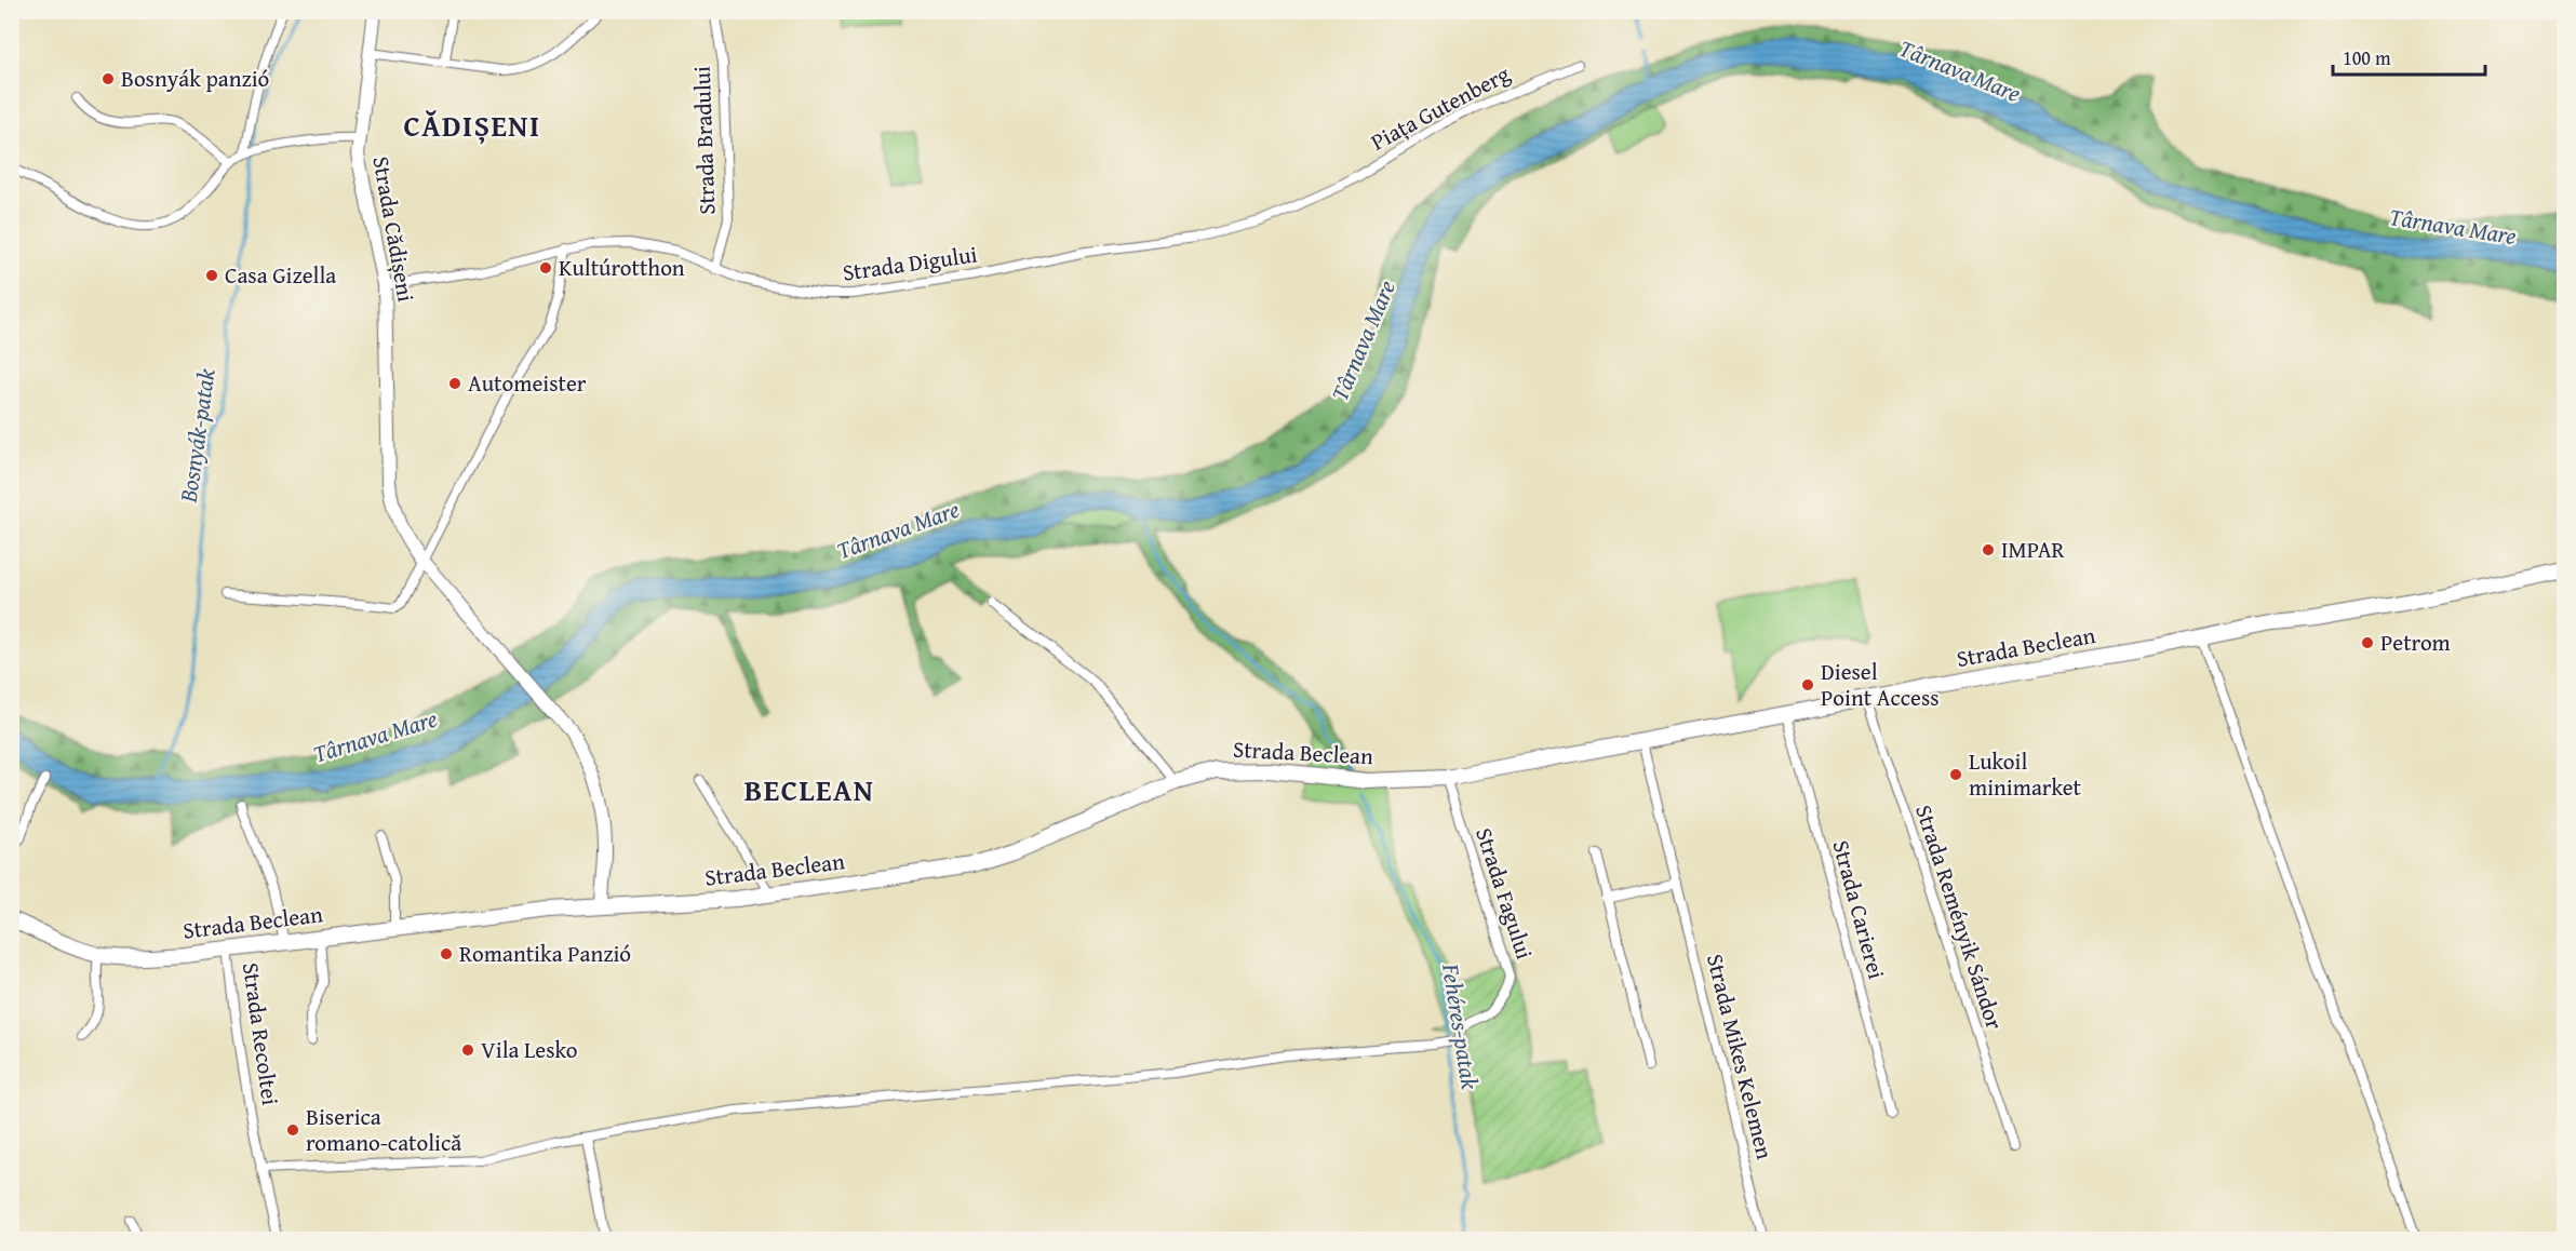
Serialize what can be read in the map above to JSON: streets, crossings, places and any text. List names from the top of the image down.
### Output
{
  "streets": {
    "main road": ["Strada Cădișeni", "Strada Beclean"],
    "street": [
      "Piața Gutenberg",
      "Strada Bradului",
      "Strada Digului",
      "Strada Fagului",
      "Strada Carierei",
      "Strada Reményik Sándor",
      "Strada Recoltei",
      "Strada Mikes Kelemen"
    ]
  },
  "crossings": [
    ["Piața Gutenberg", "Strada Digului"],
    ["Strada Bradului", "Strada Digului"],
    ["Strada Cădișeni", "Strada Digului"],
    ["Strada Cădișeni", "Strada Beclean"],
    ["Strada Beclean", "Strada Fagului"],
    ["Strada Beclean", "Strada Carierei"],
    ["Strada Beclean", "Strada Reményik Sándor"],
    ["Strada Beclean", "Strada Recoltei"],
    ["Strada Beclean", "Strada Mikes Kelemen"]
  ],
  "districts": ["CĂDIȘENI", "BECLEAN"],
  "water": ["Târnava Mare", "Bosnyák-patak", "Fehéres-patak"],
  "places": [
    "Bosnyák panzió",
    "Kultúrotthon",
    "Casa Gizella",
    "Automeister",
    "IMPAR",
    "Petrom",
    "Diesel Point Access",
    "Lukoil minimarket",
    "Romantika Panzió",
    "Vila Lesko",
    "Biserica romano-catolică"
  ],
  "scale_bar": "100 m"
}
